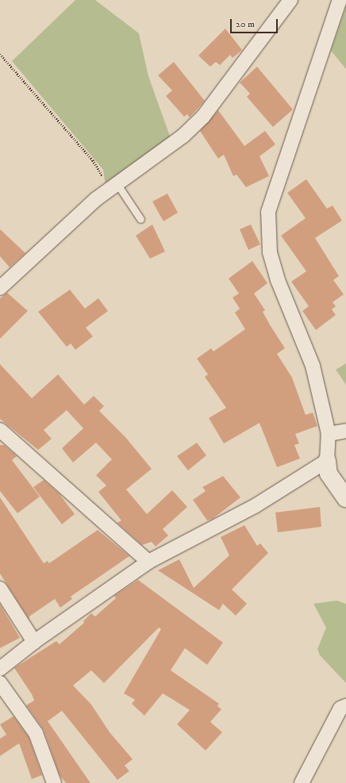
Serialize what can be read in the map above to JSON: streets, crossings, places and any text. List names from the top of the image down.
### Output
{
  "scale_bar": "20 m"
}
